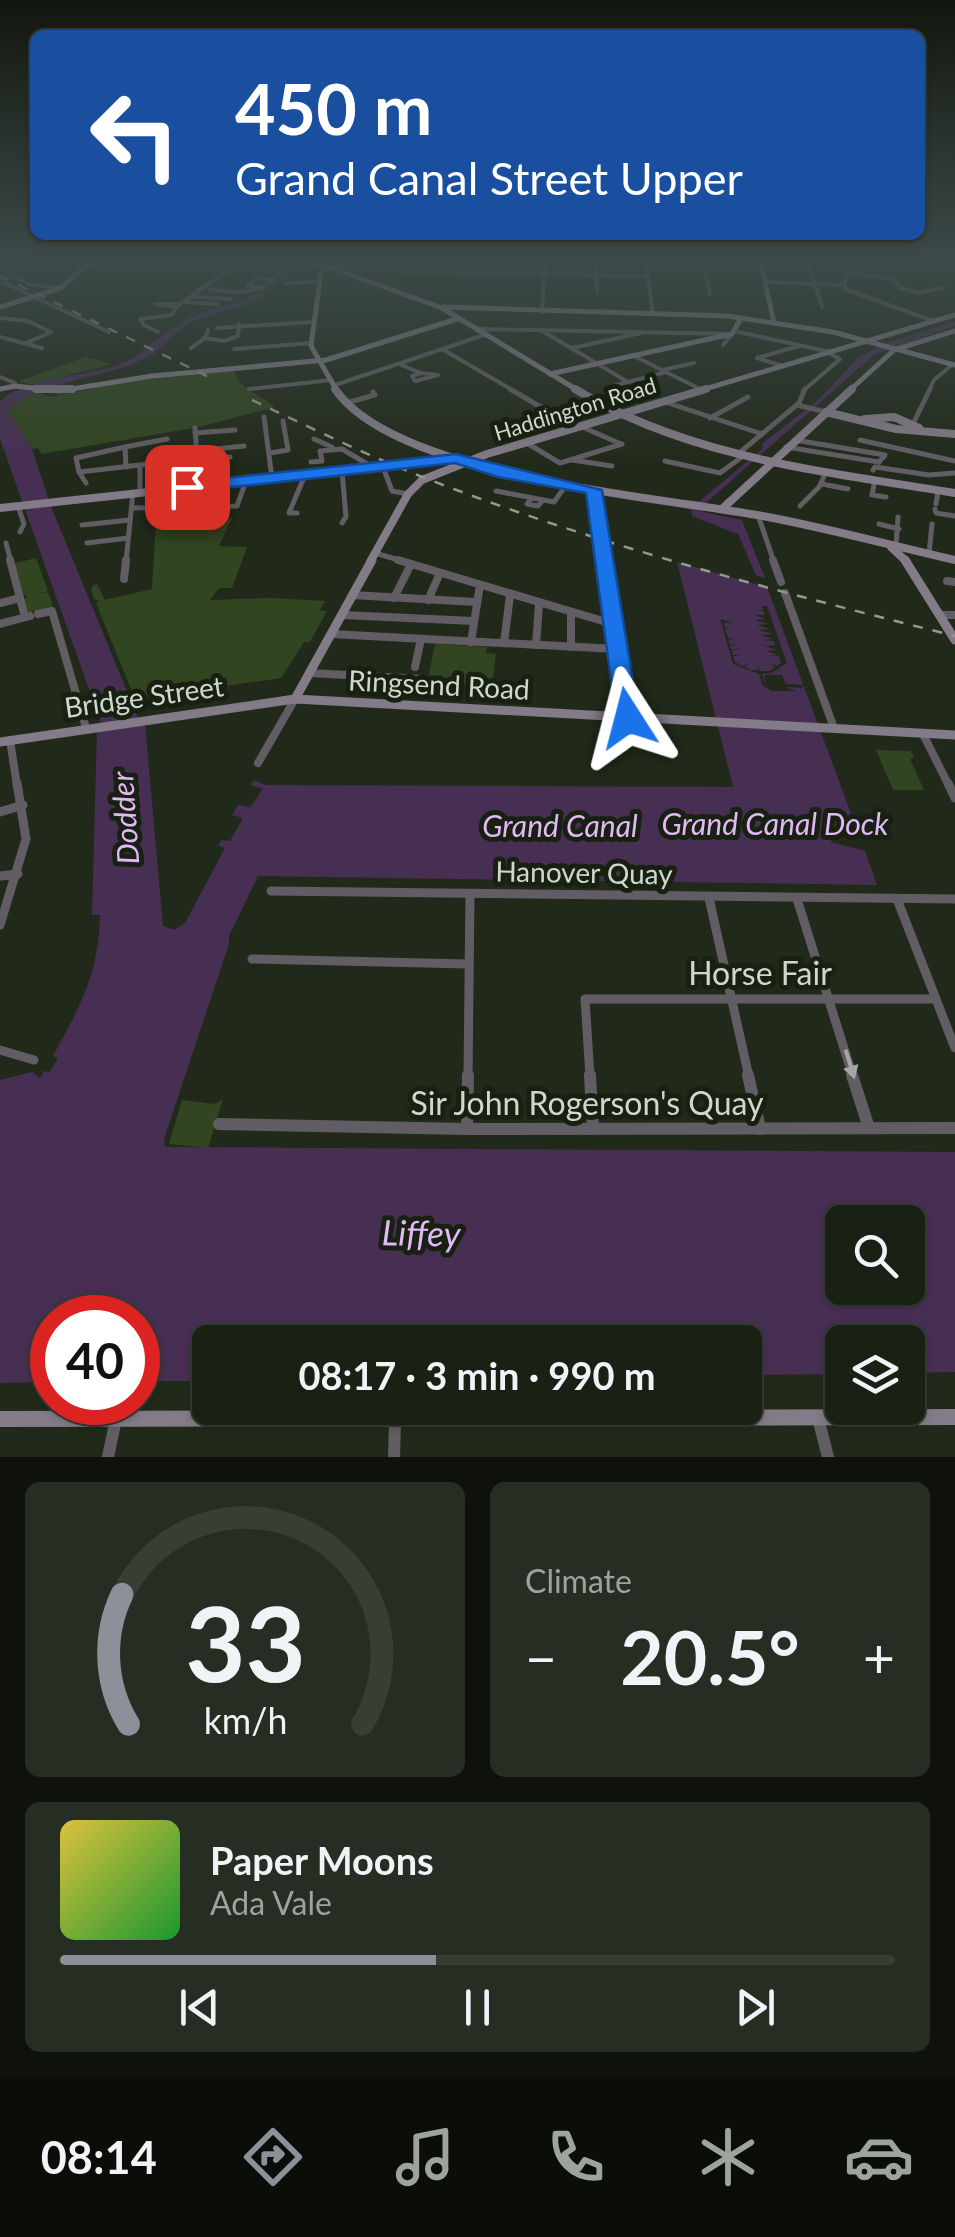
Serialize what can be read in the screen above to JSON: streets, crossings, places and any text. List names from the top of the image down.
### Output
{
  "streets": {
    "main road": ["Haddington Road", "Ringsend Road", "Bridge Street"],
    "street": ["Hanover Quay", "Horse Fair", "Sir John Rogerson's Quay"]
  },
  "crossings": [
    ["Ringsend Road", "Bridge Street"],
    ["Horse Fair", "Sir John Rogerson's Quay"]
  ],
  "water": [
    "Dodder",
    "Grand Canal Dock",
    "Grand Canal",
    "Liffey"
  ],
  "page": {
    "turn": ["450 m", "Grand Canal Street Upper"],
    "limit": "40",
    "trip": "08:17 · 3 min · 990 m",
    "tile": "Climate",
    "heat": ["−", "20.5°", "+"],
    "song": ["Paper Moons", "Ada Vale"],
    "tabs": "08:14",
    "gauge": ["33", "km/h"]
  }
}
